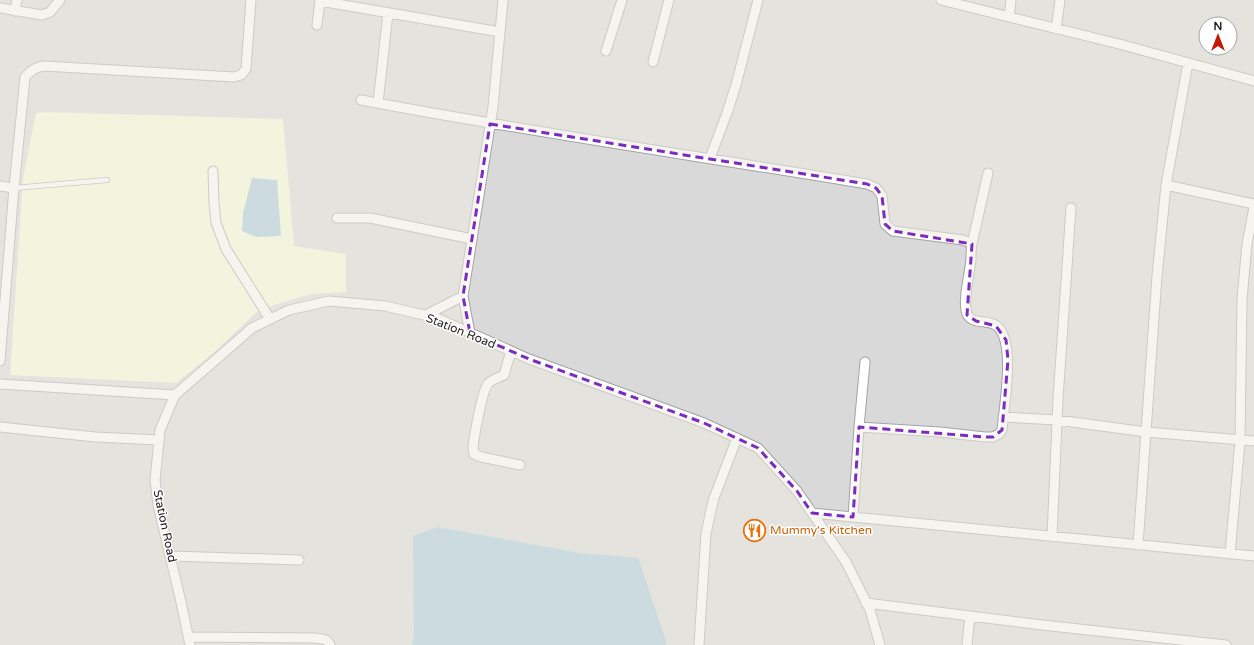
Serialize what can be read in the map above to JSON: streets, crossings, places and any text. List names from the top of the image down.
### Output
{
  "streets": {
    "street": ["Station Road"]
  },
  "places": {
    "restaurant": ["Mummy's Kitchen"]
  },
  "north": "top"
}
